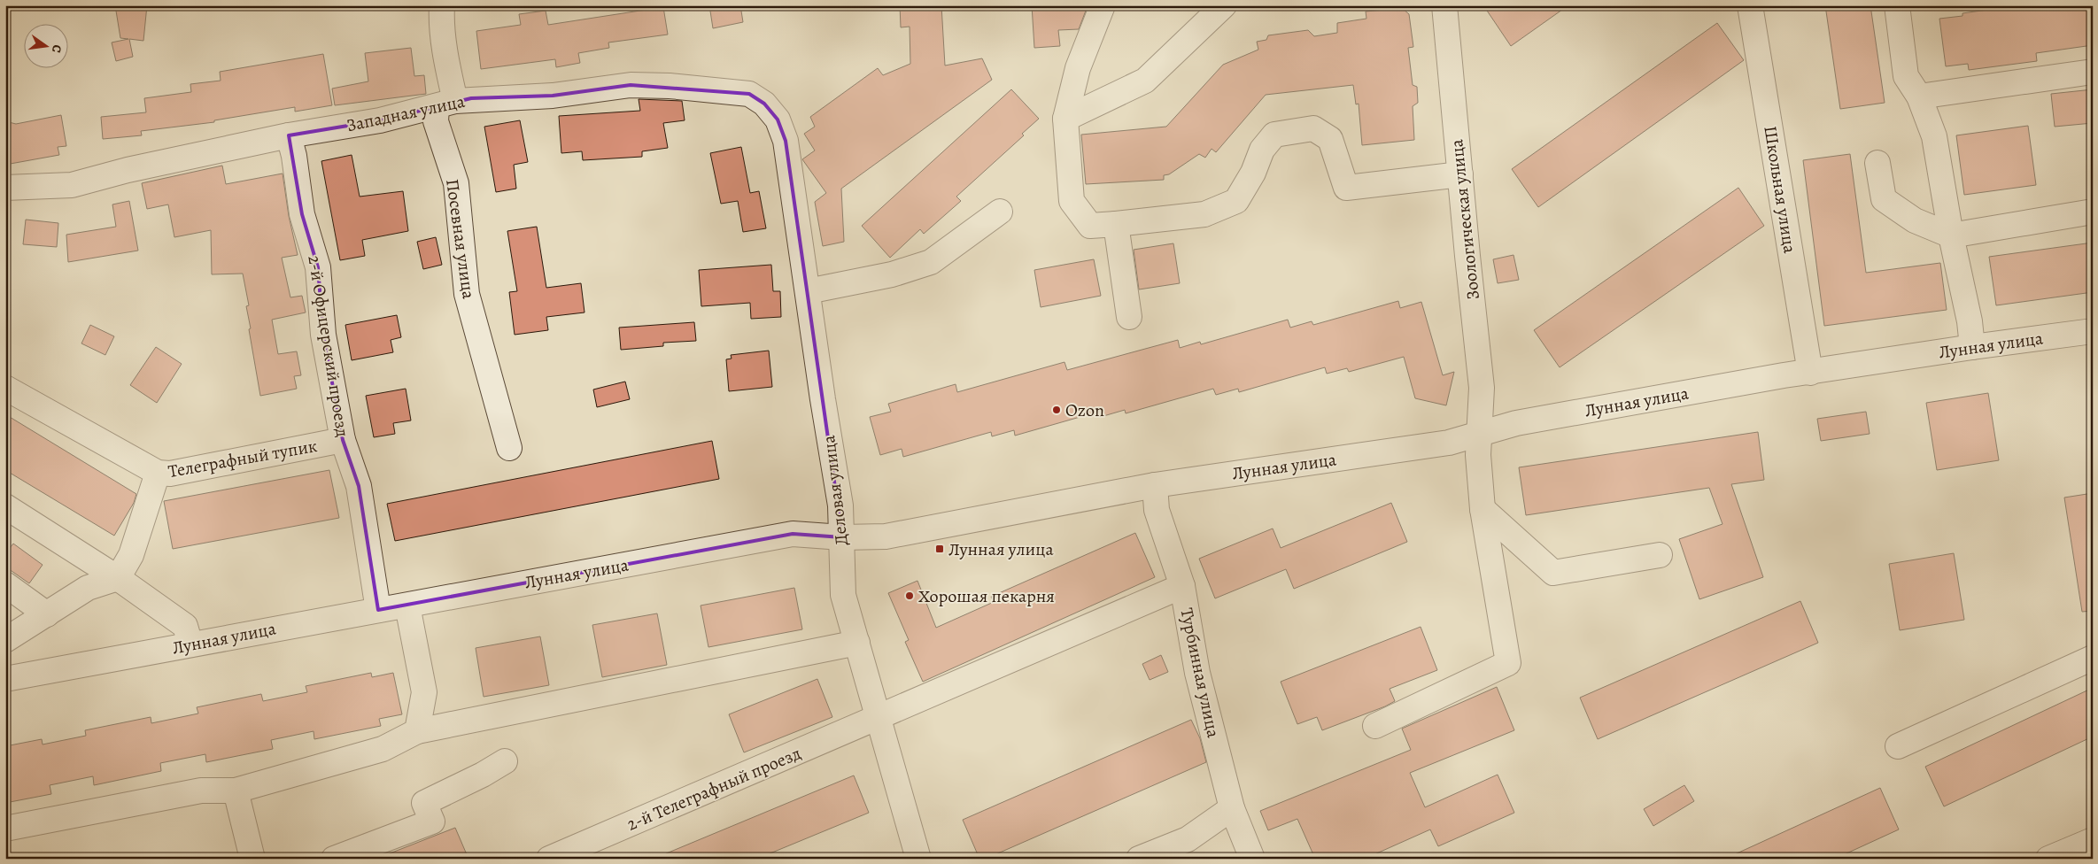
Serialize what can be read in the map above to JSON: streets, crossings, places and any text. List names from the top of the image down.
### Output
{
  "streets": {
    "street": [
      "Западная улица",
      "Школьная улица",
      "Зоологическая улица",
      "Посевная улица",
      "Лунная улица",
      "2-й Офицерский проезд",
      "Телеграфный тупик",
      "Деловая улица",
      "Турбинная улица",
      "2-й Телеграфный проезд"
    ]
  },
  "crossings": [
    ["Западная улица", "Посевная улица"],
    ["Западная улица", "2-й Офицерский проезд"],
    ["Западная улица", "Деловая улица"],
    ["Школьная улица", "Лунная улица"],
    ["Зоологическая улица", "Лунная улица"],
    ["Лунная улица", "2-й Офицерский проезд"],
    ["Лунная улица", "Деловая улица"],
    ["Лунная улица", "Турбинная улица"],
    ["2-й Офицерский проезд", "Телеграфный тупик"],
    ["Деловая улица", "2-й Телеграфный проезд"],
    ["Турбинная улица", "2-й Телеграфный проезд"]
  ],
  "places": {
    "other": ["Ozon", "Хорошая пекарня"],
    "transit": ["Лунная улица"]
  },
  "north": "right"
}
